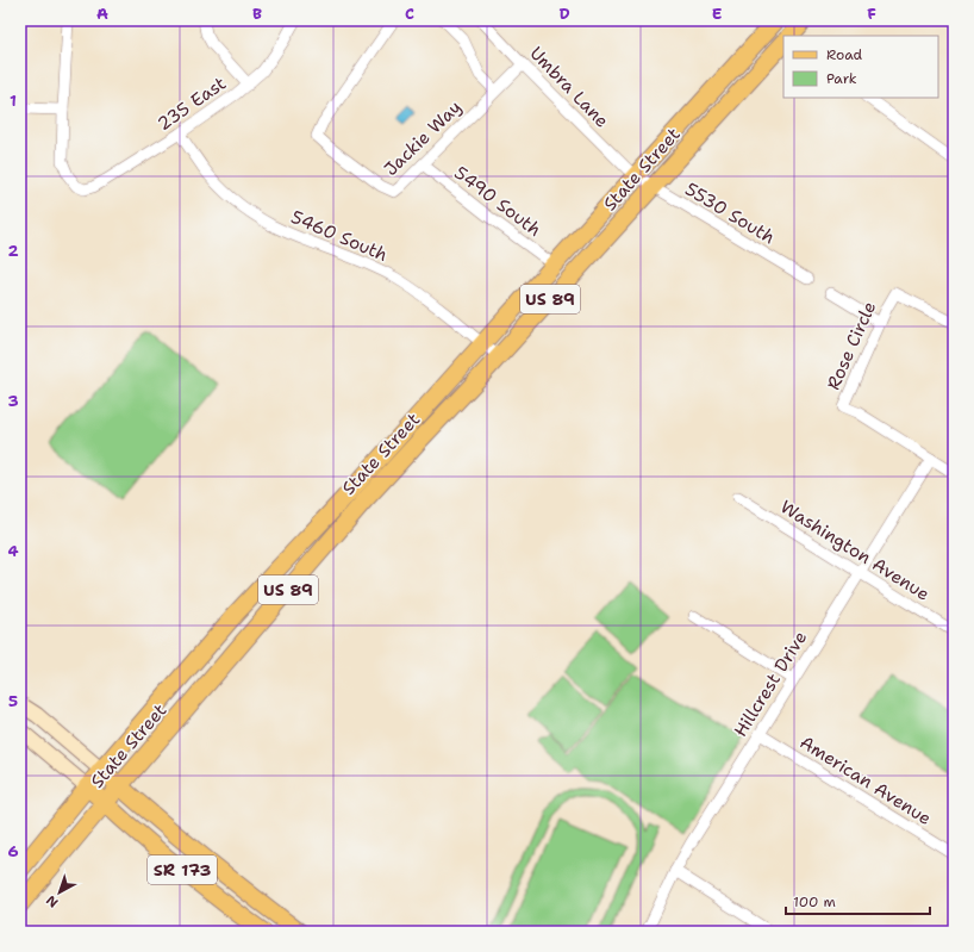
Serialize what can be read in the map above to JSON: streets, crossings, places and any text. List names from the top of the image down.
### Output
{
  "streets": {
    "main road": ["State Street", "US 89", "SR 173"],
    "street": [
      "Umbra Lane",
      "235 East",
      "Jackie Way",
      "5490 South",
      "5530 South",
      "5460 South",
      "Rose Circle",
      "Washington Avenue",
      "Hillcrest Drive",
      "American Avenue"
    ]
  },
  "crossings": [
    ["Umbra Lane", "Jackie Way"],
    ["Umbra Lane", "State Street"],
    ["Umbra Lane", "5530 South"],
    ["235 East", "5460 South"],
    ["Jackie Way", "5490 South"],
    ["State Street", "5490 South"],
    ["State Street", "5530 South"],
    ["State Street", "5460 South"],
    ["State Street", "SR 173"],
    ["Rose Circle", "Hillcrest Drive"],
    ["Washington Avenue", "Hillcrest Drive"],
    ["Hillcrest Drive", "American Avenue"]
  ],
  "legend": ["Road", "Park"],
  "scale_bar": "100 m",
  "north": "bottom left",
  "grid": {
    "columns": [
      "A",
      "B",
      "C",
      "D",
      "E",
      "F"
    ],
    "rows": [
      "1",
      "2",
      "3",
      "4",
      "5",
      "6"
    ]
  }
}
